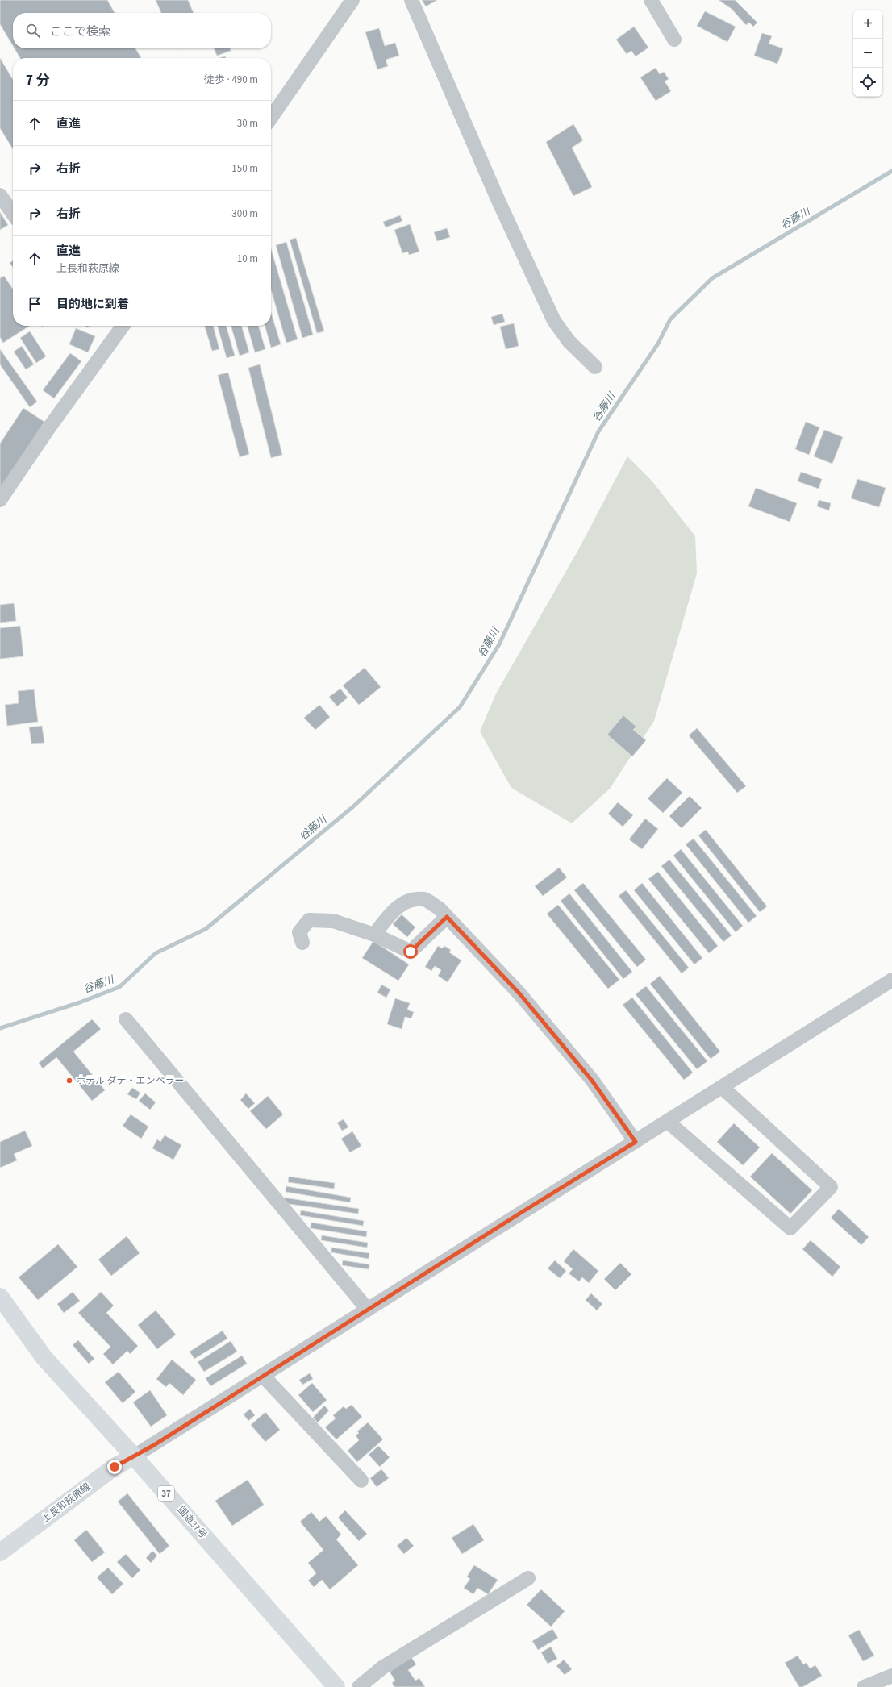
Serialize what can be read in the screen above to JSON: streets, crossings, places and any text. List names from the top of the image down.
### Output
{
  "streets": {
    "main road": ["37", "上長和萩原線", "国道37号"]
  },
  "crossings": [
    ["上長和萩原線", "国道37号"]
  ],
  "water": ["谷藤川"],
  "places": ["ホテル ダテ・エンペラー"],
  "page": {
    "map_buttons": ["+", "−"],
    "search": "ここで検索",
    "heading": ["7 分", "徒歩 · 490 m"],
    "list": [
      ["直進", "30 m"],
      ["右折", "150 m"],
      ["右折", "300 m"],
      ["直進", "上長和萩原線", "10 m"],
      "目的地に到着"
    ]
  }
}
